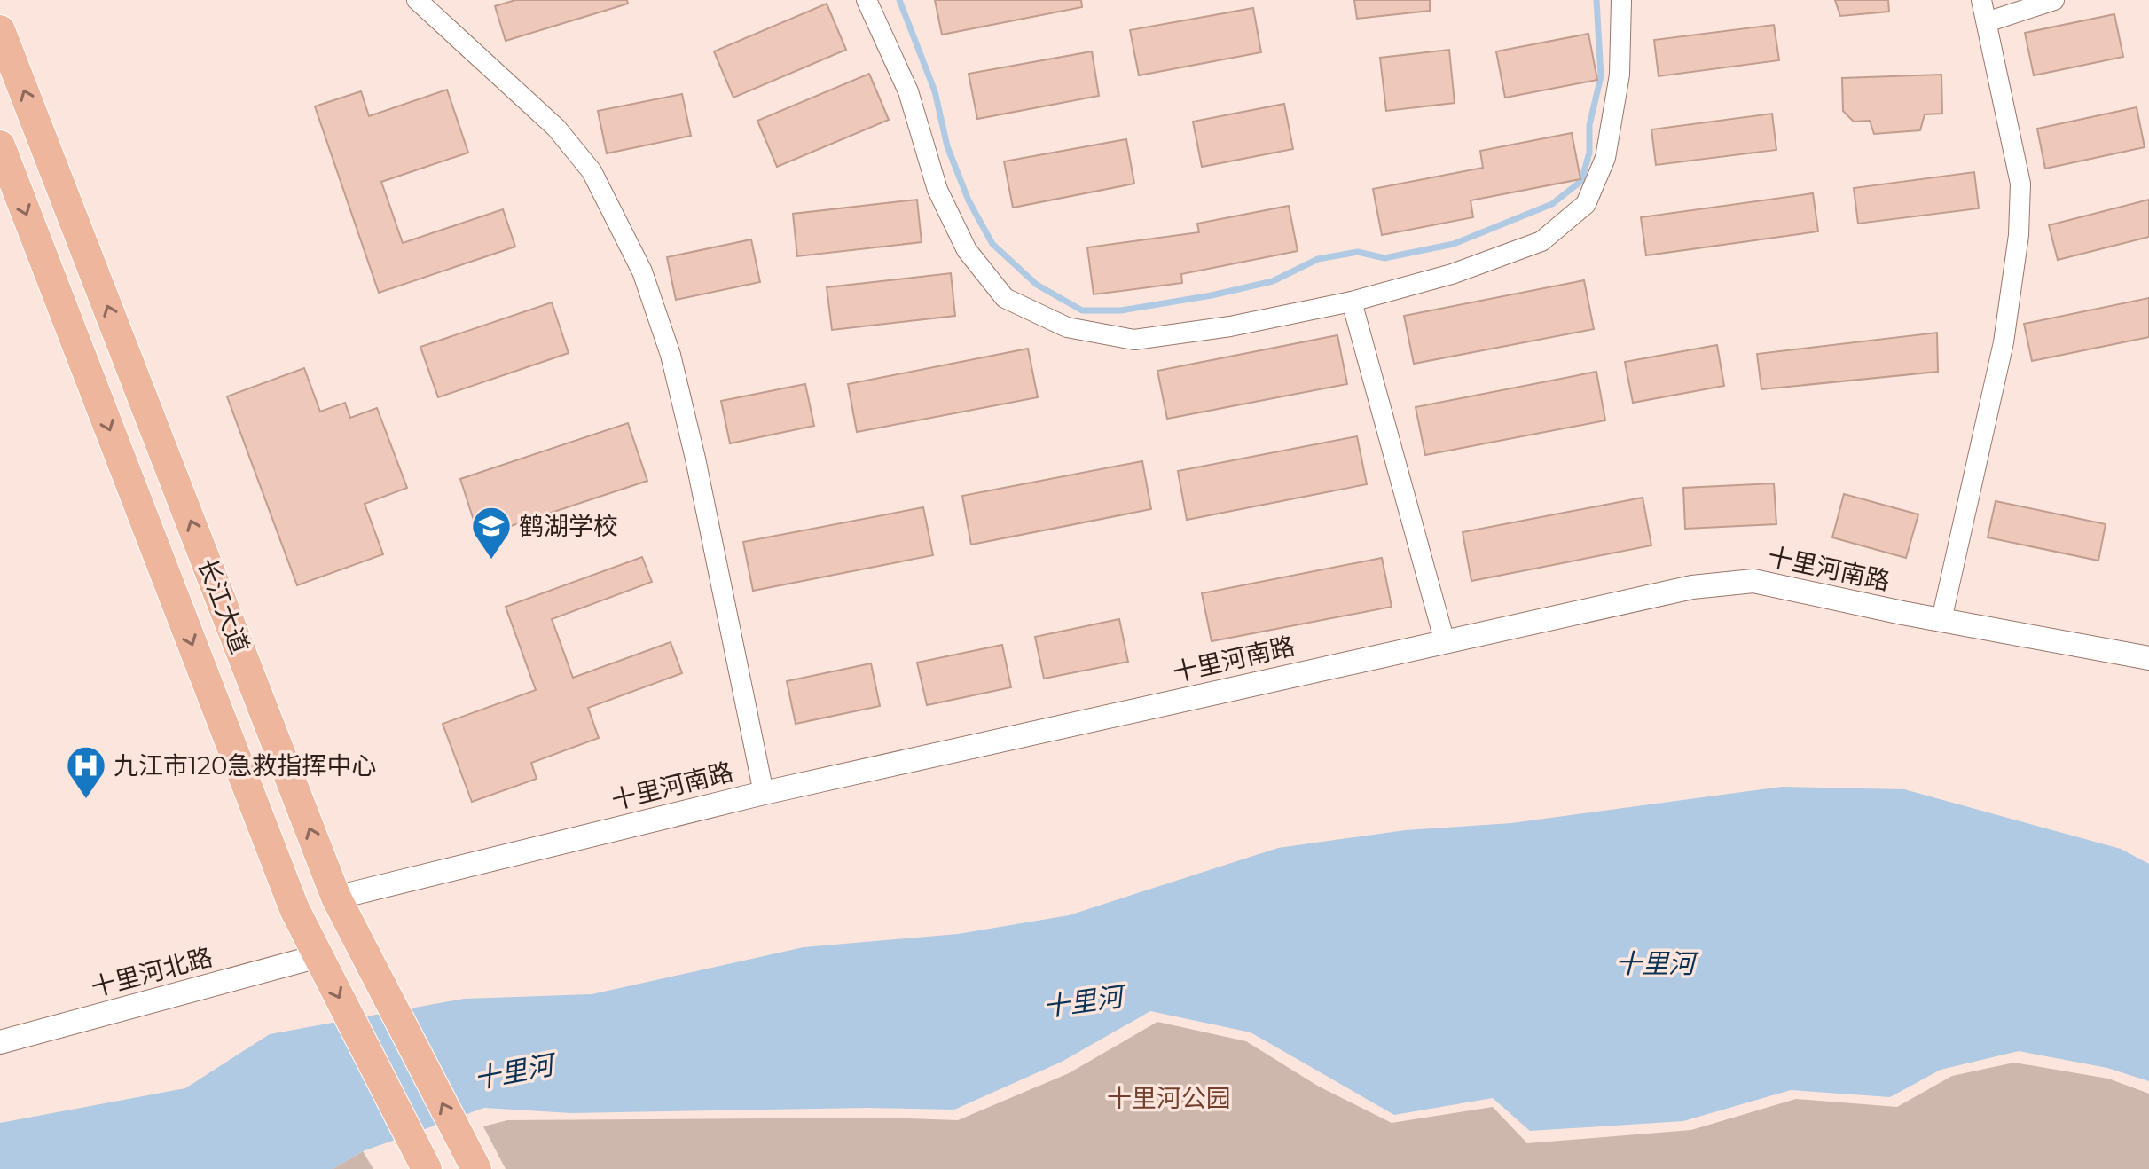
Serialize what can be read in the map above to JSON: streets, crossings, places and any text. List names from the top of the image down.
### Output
{
  "streets": {
    "main road": ["长江大道"],
    "street": ["十里河南路", "十里河北路"]
  },
  "crossings": [
    ["十里河南路", "长江大道"],
    ["长江大道", "十里河北路"]
  ],
  "water": ["十里河"],
  "parks": ["十里河公园"],
  "places": {
    "school or university": ["鹤湖学校"],
    "hospital": ["九江市120急救指挥中心"]
  }
}
